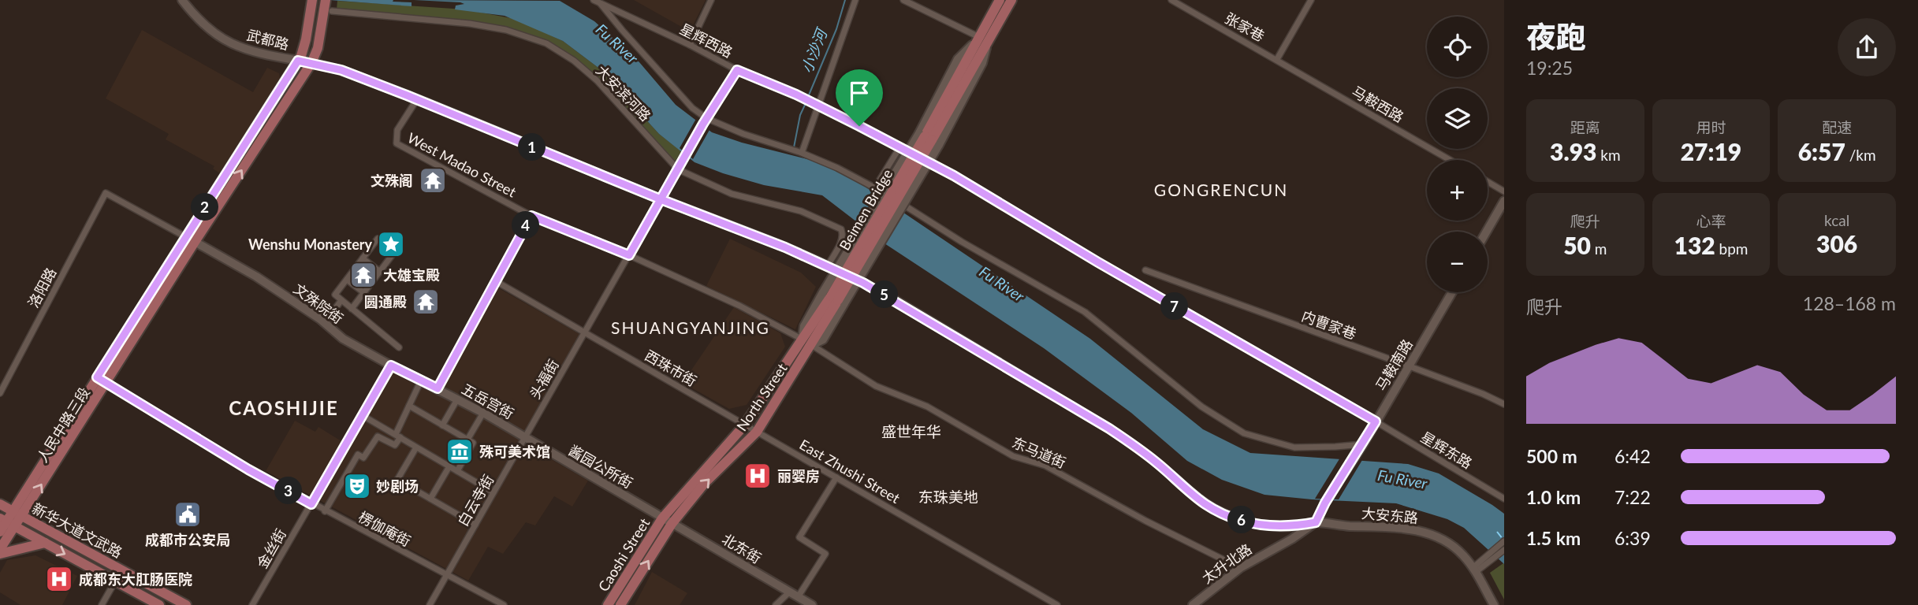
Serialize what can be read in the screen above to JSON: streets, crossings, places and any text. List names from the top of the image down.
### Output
{
  "streets": {
    "main road": [
      "Beimen Bridge",
      "North Street",
      "人民中路三段",
      "新华大道文武路",
      "Caoshi Street"
    ],
    "street": [
      "张家巷",
      "武都路",
      "星辉西路",
      "大安滨河路",
      "马鞍西路",
      "West Madao Street",
      "洛阳路",
      "文殊院街",
      "内曹家巷",
      "马鞍南路",
      "西珠市街",
      "头福街",
      "五岳宫街",
      "星辉东路",
      "东马道街",
      "酱园公所街",
      "East Zhushi Street",
      "白云寺街",
      "大安东路",
      "楞伽庵街",
      "金丝街",
      "北东街",
      "太升北路"
    ]
  },
  "crossings": [
    ["张家巷", "马鞍西路"],
    ["武都路", "大安滨河路"],
    ["武都路", "West Madao Street"],
    ["武都路", "头福街"],
    ["武都路", "人民中路三段"],
    ["武都路", "大安东路"],
    ["星辉西路", "头福街"],
    ["星辉西路", "星辉东路"],
    ["大安滨河路", "头福街"],
    ["大安滨河路", "大安东路"],
    ["West Madao Street", "头福街"],
    ["West Madao Street", "North Street"],
    ["West Madao Street", "东马道街"],
    ["Beimen Bridge", "North Street"],
    ["洛阳路", "文殊院街"],
    ["洛阳路", "人民中路三段"],
    ["文殊院街", "五岳宫街"],
    ["文殊院街", "人民中路三段"],
    ["文殊院街", "金丝街"],
    ["内曹家巷", "马鞍南路"],
    ["马鞍南路", "星辉东路"],
    ["马鞍南路", "太升北路"],
    ["西珠市街", "头福街"],
    ["西珠市街", "North Street"],
    ["西珠市街", "East Zhushi Street"],
    ["头福街", "五岳宫街"],
    ["头福街", "酱园公所街"],
    ["头福街", "白云寺街"],
    ["North Street", "东马道街"],
    ["North Street", "酱园公所街"],
    ["North Street", "East Zhushi Street"],
    ["North Street", "北东街"],
    ["North Street", "Caoshi Street"],
    ["五岳宫街", "酱园公所街"],
    ["五岳宫街", "白云寺街"],
    ["人民中路三段", "楞伽庵街"],
    ["人民中路三段", "新华大道文武路"],
    ["东马道街", "太升北路"],
    ["酱园公所街", "白云寺街"],
    ["酱园公所街", "北东街"],
    ["酱园公所街", "Caoshi Street"],
    ["白云寺街", "楞伽庵街"],
    ["大安东路", "太升北路"],
    ["楞伽庵街", "金丝街"],
    ["北东街", "Caoshi Street"]
  ],
  "districts": [
    "GONGRENCUN",
    "SHUANGYANJING",
    "CAOSHIJIE",
    "盛世年华",
    "东珠美地"
  ],
  "water": ["Fu River", "小沙河"],
  "places": {
    "temple": ["文殊阁", "大雄宝殿", "圆通殿"],
    "place": ["Wenshu Monastery"],
    "museum": ["殊可美术馆"],
    "hospital": ["丽婴房", "成都东大肛肠医院"],
    "theatre": ["妙剧场"],
    "public building": ["成都市公安局"]
  },
  "page": {
    "heading": ["夜跑", "19:25"],
    "map_buttons": ["+", "−"],
    "stats": [
      ["距离", "3.93 km"],
      ["用时", "27:19"],
      ["配速", "6:57 /km"],
      ["爬升", "50 m"],
      ["心率", "132 bpm"],
      ["kcal", "306"]
    ],
    "pins": [
      "1",
      "2",
      "4",
      "5",
      "7",
      "3",
      "6"
    ],
    "chart": ["爬升", "128–168 m"],
    "list": [
      {
        "name": "500 m",
        "note": "6:42"
      },
      {
        "name": "1.0 km",
        "note": "7:22"
      },
      {
        "name": "1.5 km",
        "note": "6:39"
      }
    ]
  }
}
